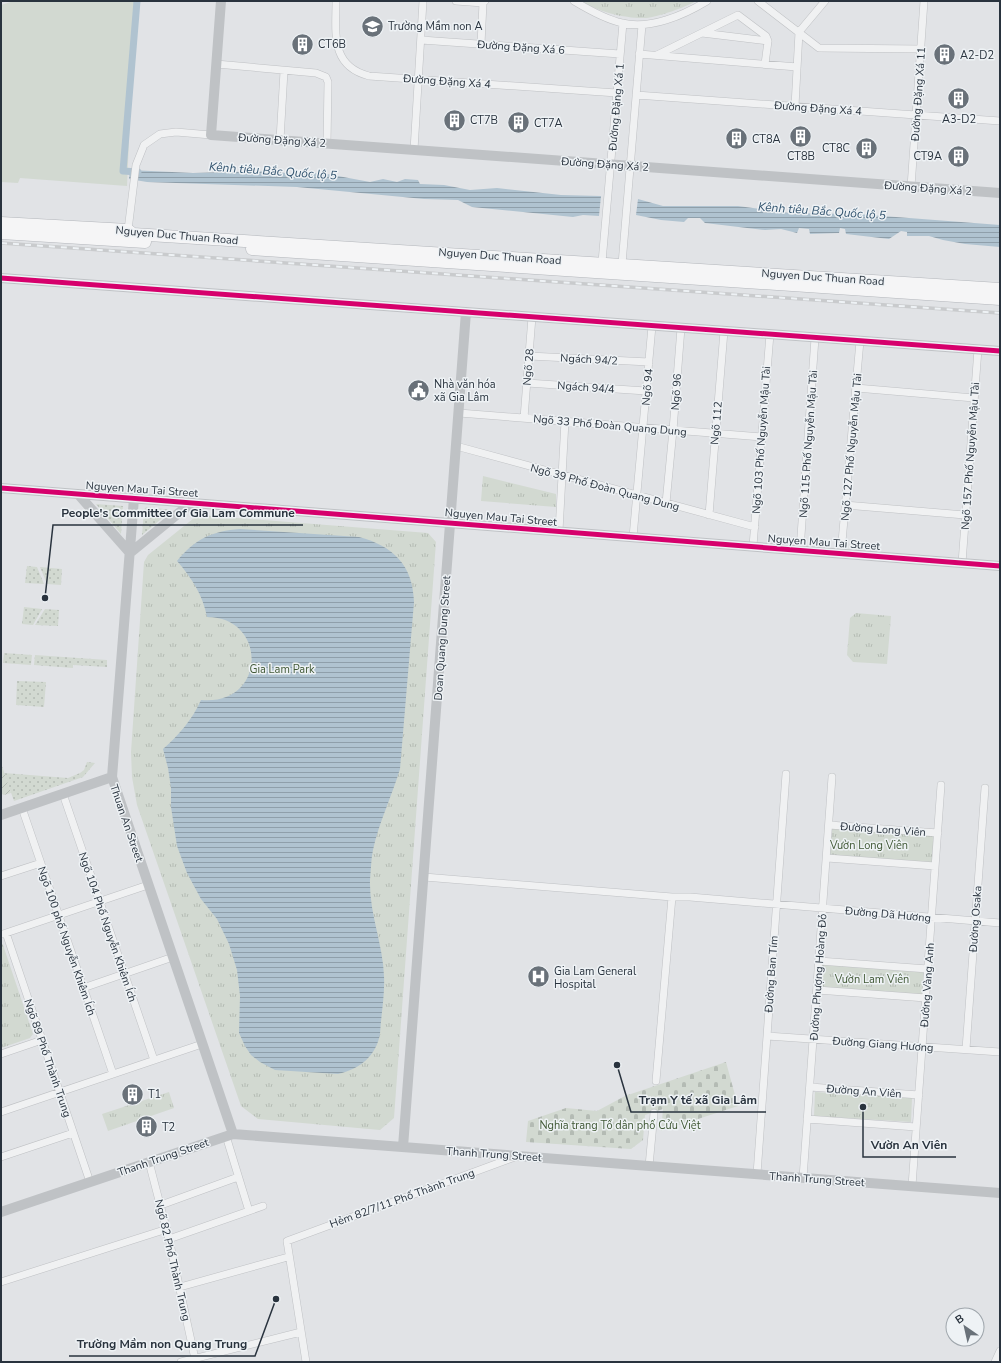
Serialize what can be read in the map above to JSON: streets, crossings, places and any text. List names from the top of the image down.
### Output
{
  "streets": {
    "highway": ["Nguyen Duc Thuan Road"],
    "street": [
      "Đường Đặng Xá 6",
      "Đường Đặng Xá 4",
      "Đường Đặng Xá 11",
      "Đường Đặng Xá 1",
      "Đường Đặng Xá 2",
      "Ngách 94/2",
      "Ngõ 28",
      "Ngách 94/4",
      "Ngõ 94",
      "Ngõ 96",
      "Ngõ 112",
      "Ngõ 33 Phố Đoàn Quang Dung",
      "Ngõ 103 Phố Nguyễn Mậu Tài",
      "Ngõ 115 Phố Nguyễn Mậu Tài",
      "Ngõ 127 Phố Nguyễn Mậu Tài",
      "Ngõ 157 Phố Nguyễn Mậu Tài",
      "Ngõ 39 Phố Đoàn Quang Dung",
      "Nguyen Mau Tai Street",
      "Doan Quang Dung Street",
      "Thuan An Street",
      "Đường Long Viên",
      "Đường Dã Hương",
      "Đường Osaka",
      "Ngõ 104 Phố Nguyễn Khiêm Ích",
      "Ngõ 100 phố Nguyễn Khiêm Ích",
      "Đường Ban Tím",
      "Đường Phượng Hoàng Đỏ",
      "Đường Vàng Anh",
      "Đường Giang Hương",
      "Ngõ 89 Phố Thành Trung",
      "Đường An Viên",
      "Thanh Trung Street",
      "Hẻm 82/7/11 Phố Thành Trung",
      "Ngõ 82 Phố Thành Trung"
    ]
  },
  "crossings": [
    ["Đường Đặng Xá 6", "Đường Đặng Xá 1"],
    ["Đường Đặng Xá 4", "Đường Đặng Xá 11"],
    ["Đường Đặng Xá 4", "Đường Đặng Xá 1"],
    ["Đường Đặng Xá 11", "Đường Đặng Xá 2"],
    ["Đường Đặng Xá 1", "Đường Đặng Xá 2"],
    ["Đường Đặng Xá 1", "Nguyen Duc Thuan Road"],
    ["Ngách 94/2", "Ngõ 28"],
    ["Ngách 94/2", "Ngõ 94"],
    ["Ngõ 28", "Ngách 94/4"],
    ["Ngõ 28", "Ngõ 33 Phố Đoàn Quang Dung"],
    ["Ngách 94/4", "Ngõ 94"],
    ["Ngõ 94", "Ngõ 33 Phố Đoàn Quang Dung"],
    ["Ngõ 94", "Ngõ 39 Phố Đoàn Quang Dung"],
    ["Ngõ 94", "Nguyen Mau Tai Street"],
    ["Ngõ 96", "Ngõ 33 Phố Đoàn Quang Dung"],
    ["Ngõ 96", "Ngõ 39 Phố Đoàn Quang Dung"],
    ["Ngõ 112", "Ngõ 33 Phố Đoàn Quang Dung"],
    ["Ngõ 112", "Ngõ 39 Phố Đoàn Quang Dung"],
    ["Ngõ 33 Phố Đoàn Quang Dung", "Ngõ 103 Phố Nguyễn Mậu Tài"],
    ["Ngõ 33 Phố Đoàn Quang Dung", "Doan Quang Dung Street"],
    ["Ngõ 103 Phố Nguyễn Mậu Tài", "Ngõ 39 Phố Đoàn Quang Dung"],
    ["Ngõ 103 Phố Nguyễn Mậu Tài", "Nguyen Mau Tai Street"],
    ["Ngõ 115 Phố Nguyễn Mậu Tài", "Nguyen Mau Tai Street"],
    ["Ngõ 127 Phố Nguyễn Mậu Tài", "Nguyen Mau Tai Street"],
    ["Ngõ 157 Phố Nguyễn Mậu Tài", "Nguyen Mau Tai Street"],
    ["Ngõ 39 Phố Đoàn Quang Dung", "Doan Quang Dung Street"],
    ["Nguyen Mau Tai Street", "Doan Quang Dung Street"],
    ["Nguyen Mau Tai Street", "Thuan An Street"],
    ["Doan Quang Dung Street", "Đường Dã Hương"],
    ["Doan Quang Dung Street", "Thanh Trung Street"],
    ["Thuan An Street", "Thanh Trung Street"],
    ["Đường Long Viên", "Đường Phượng Hoàng Đỏ"],
    ["Đường Long Viên", "Đường Vàng Anh"],
    ["Đường Dã Hương", "Đường Osaka"],
    ["Đường Dã Hương", "Đường Ban Tím"],
    ["Đường Dã Hương", "Đường Phượng Hoàng Đỏ"],
    ["Đường Dã Hương", "Đường Vàng Anh"],
    ["Đường Osaka", "Đường Giang Hương"],
    ["Đường Ban Tím", "Đường Giang Hương"],
    ["Đường Ban Tím", "Thanh Trung Street"],
    ["Đường Phượng Hoàng Đỏ", "Đường Giang Hương"],
    ["Đường Phượng Hoàng Đỏ", "Đường An Viên"],
    ["Đường Phượng Hoàng Đỏ", "Thanh Trung Street"],
    ["Đường Vàng Anh", "Đường Giang Hương"],
    ["Đường Vàng Anh", "Đường An Viên"],
    ["Đường Vàng Anh", "Thanh Trung Street"],
    ["Ngõ 89 Phố Thành Trung", "Thanh Trung Street"],
    ["Thanh Trung Street", "Hẻm 82/7/11 Phố Thành Trung"],
    ["Thanh Trung Street", "Ngõ 82 Phố Thành Trung"]
  ],
  "water": ["Kênh tiêu Bắc Quốc lộ 5"],
  "parks": [
    "Gia Lam Park",
    "Vườn Long Viên",
    "Vườn Lam Viên",
    "Nghĩa trang Tổ dân phố Cửu Việt"
  ],
  "places": {
    "school or university": ["Trường Mầm non A"],
    "building": [
      "CT6B",
      "A2-D2",
      "A3-D2",
      "CT7B",
      "CT7A",
      "CT8B",
      "CT8A",
      "CT8C",
      "CT9A",
      "T1",
      "T2"
    ],
    "public building": ["Nhà văn hóa xã Gia Lâm"],
    "other": [
      "People's Committee of Gia Lam Commune",
      "Trạm Y tế xã Gia Lâm",
      "Vườn An Viên",
      "Trường Mầm non Quang Trung"
    ],
    "hospital": ["Gia Lam General Hospital"]
  },
  "north": "top left"
}
